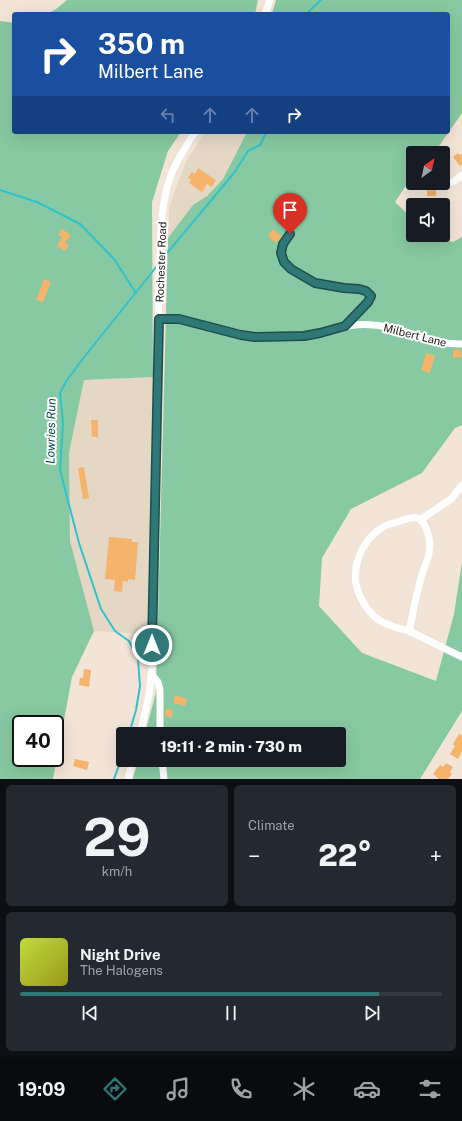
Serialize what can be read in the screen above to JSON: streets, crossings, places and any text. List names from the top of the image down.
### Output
{
  "streets": {
    "street": ["Rochester Road", "Milbert Lane"]
  },
  "crossings": [
    ["Rochester Road", "Milbert Lane"]
  ],
  "water": ["Lowries Run"],
  "north": "top right",
  "page": {
    "turn": ["350 m", "Milbert Lane"],
    "limit": "40",
    "trip": "19:11 · 2 min · 730 m",
    "tile": [
      ["29", "km/h"],
      "Climate"
    ],
    "heat": ["−", "22°", "+"],
    "song": ["Night Drive", "The Halogens"],
    "tabs": "19:09"
  }
}
